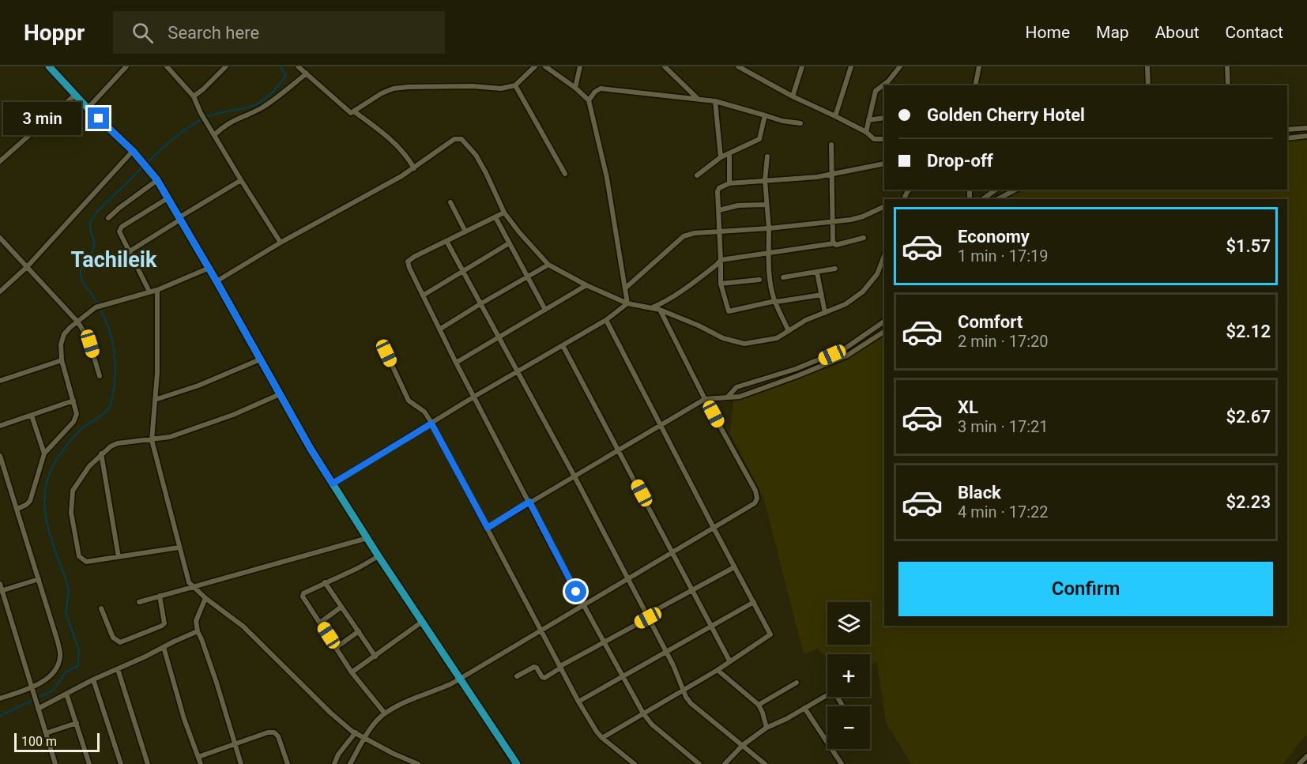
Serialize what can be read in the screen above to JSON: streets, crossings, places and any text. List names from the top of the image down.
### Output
{
  "districts": ["Tachileik"],
  "scale_bar": "100 m",
  "page": {
    "header": "Hoppr",
    "search": "Search here",
    "nav": [
      "Home",
      "Map",
      "About",
      "Contact"
    ],
    "banner": ["Golden Cherry Hotel", "Drop-off"],
    "bubble": "3 min",
    "list": [
      {
        "name": "Economy",
        "note": "1 min · 17:19",
        "value": "$1.57"
      },
      {
        "name": "Comfort",
        "note": "2 min · 17:20",
        "value": "$2.12"
      },
      {
        "name": "XL",
        "note": "3 min · 17:21",
        "value": "$2.67"
      },
      {
        "name": "Black",
        "note": "4 min · 17:22",
        "value": "$2.23"
      }
    ],
    "buttons": "Confirm",
    "map_buttons": ["+", "−"],
    "scale": "100 m"
  }
}
